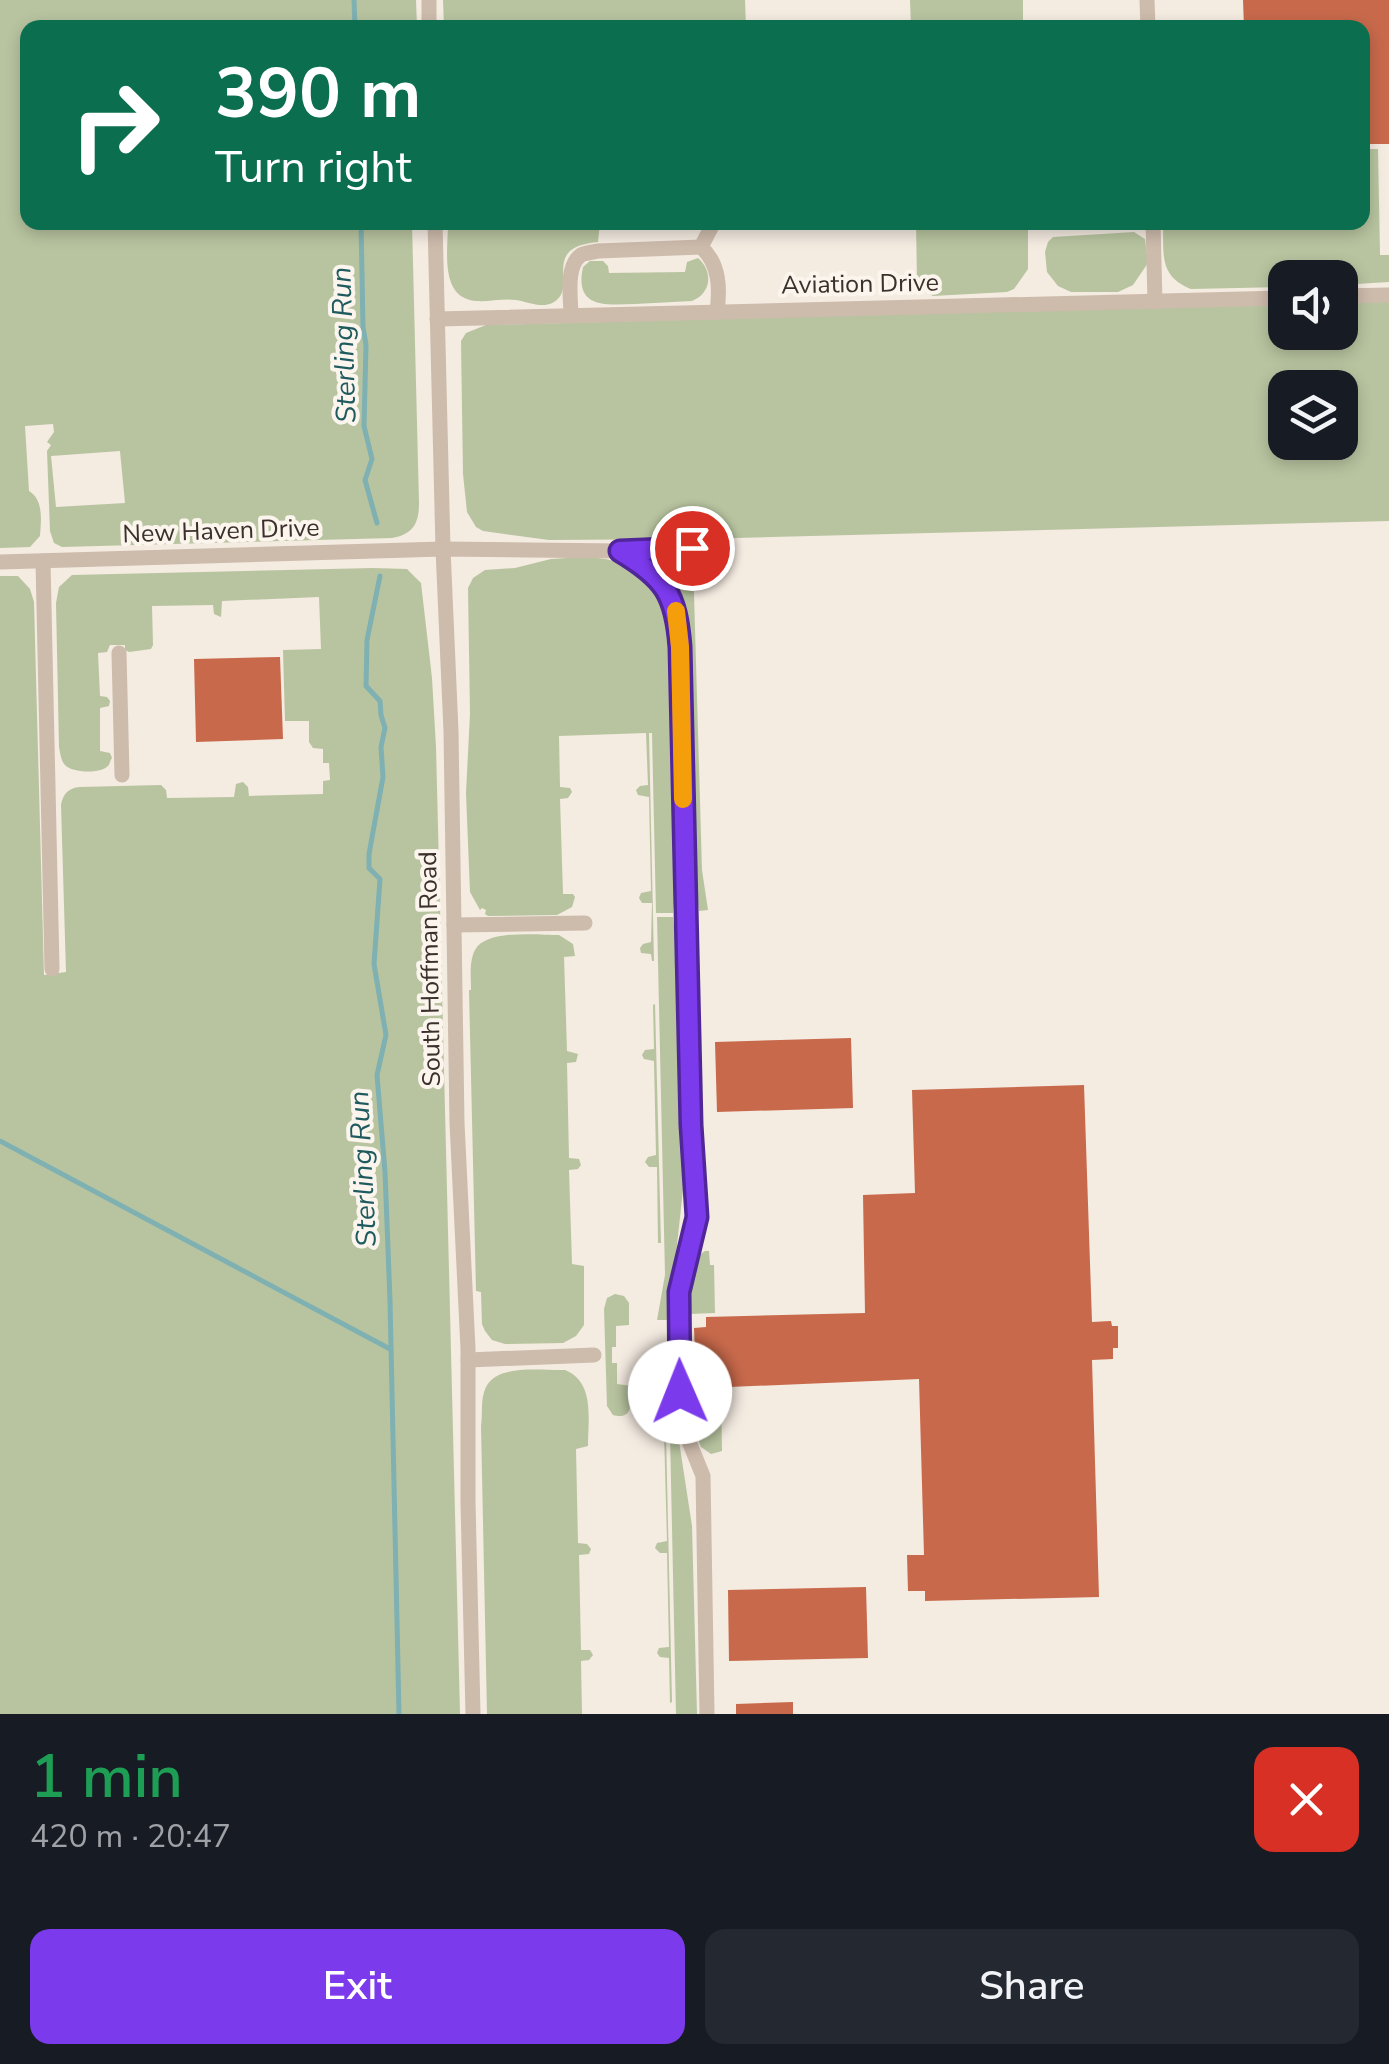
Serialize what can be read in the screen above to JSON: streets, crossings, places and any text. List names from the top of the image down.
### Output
{
  "streets": {
    "street": ["Aviation Drive", "New Haven Drive", "South Hoffman Road"]
  },
  "crossings": [
    ["Aviation Drive", "South Hoffman Road"],
    ["New Haven Drive", "South Hoffman Road"]
  ],
  "water": ["Sterling Run"],
  "page": {
    "turn": ["390 m", "Turn right"],
    "heading": ["1 min", "420 m · 20:47"],
    "buttons": ["Exit", "Share"]
  }
}
